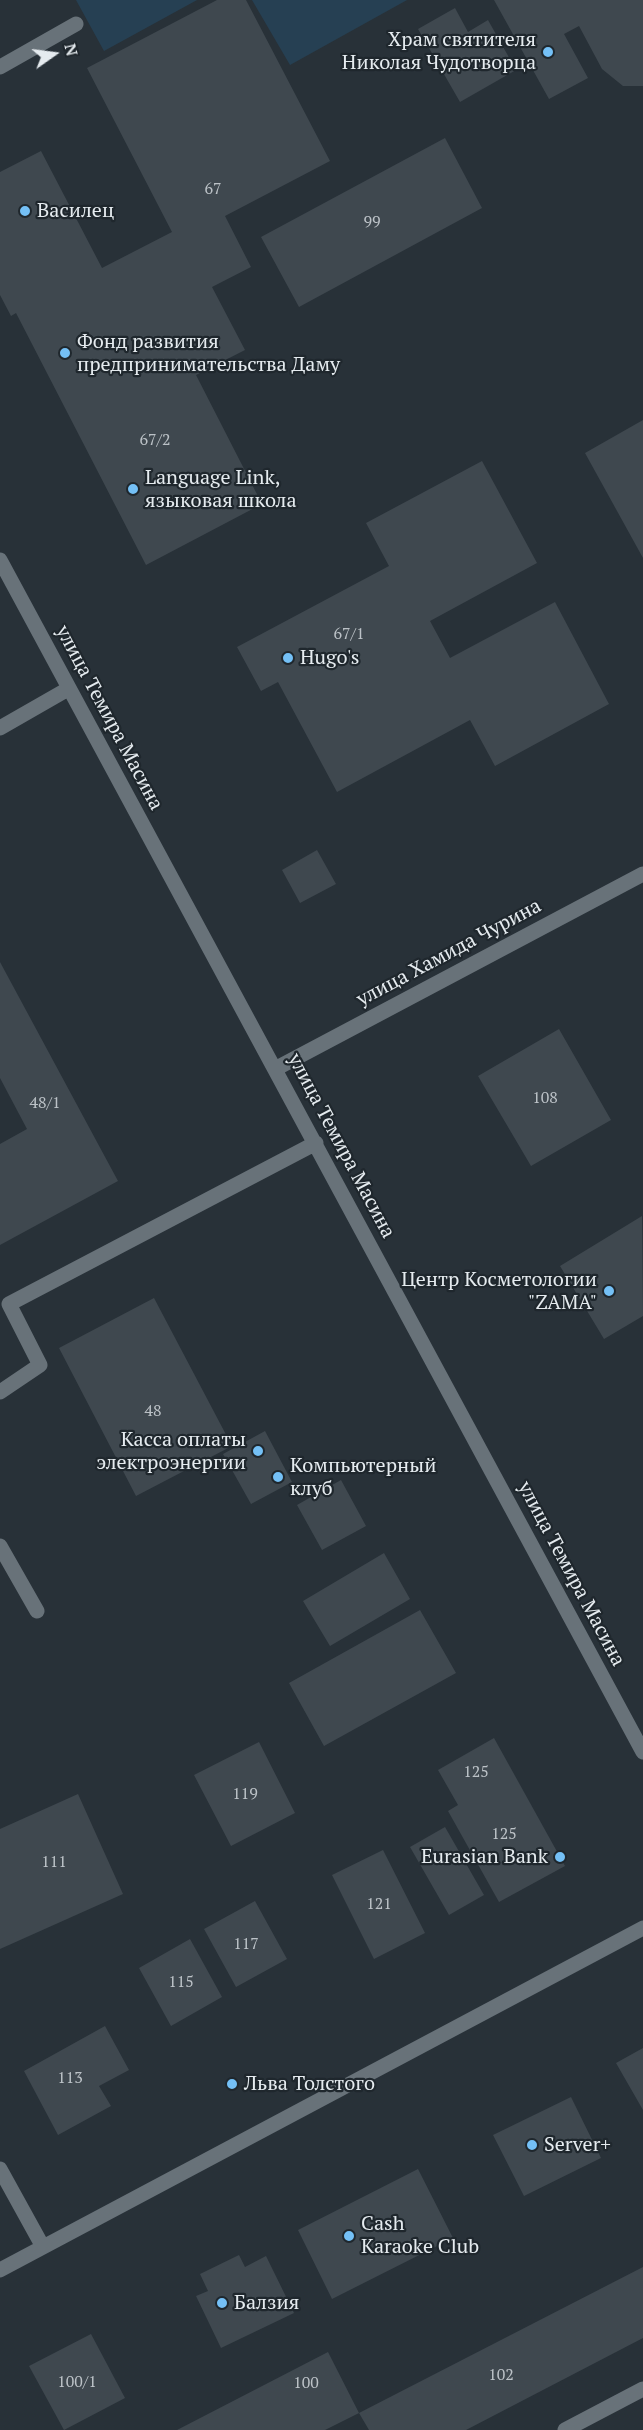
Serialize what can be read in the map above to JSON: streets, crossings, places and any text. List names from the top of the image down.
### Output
{
  "streets": {
    "street": ["улица Темира Масина", "улица Хамида Чурина"]
  },
  "crossings": [
    ["улица Темира Масина", "улица Хамида Чурина"]
  ],
  "places": [
    "Храм святителя Николая Чудотворца",
    "Василец",
    "Фонд развития предпринимательства Даму",
    "Language Link, языковая школа",
    "Hugo's",
    "Центр Косметологии \"ZAMA\"",
    "Касса оплаты электроэнергии",
    "Компьютерный клуб",
    "Eurasian Bank",
    "Льва Толстого",
    "Server+",
    "Cash Karaoke Club",
    "Балзия"
  ],
  "house_numbers": [
    "67",
    "99",
    "67/2",
    "67/1",
    "108",
    "48/1",
    "48",
    "125",
    "119",
    "125",
    "111",
    "121",
    "117",
    "115",
    "113",
    "102",
    "100/1",
    "100"
  ],
  "north": "right"
}
